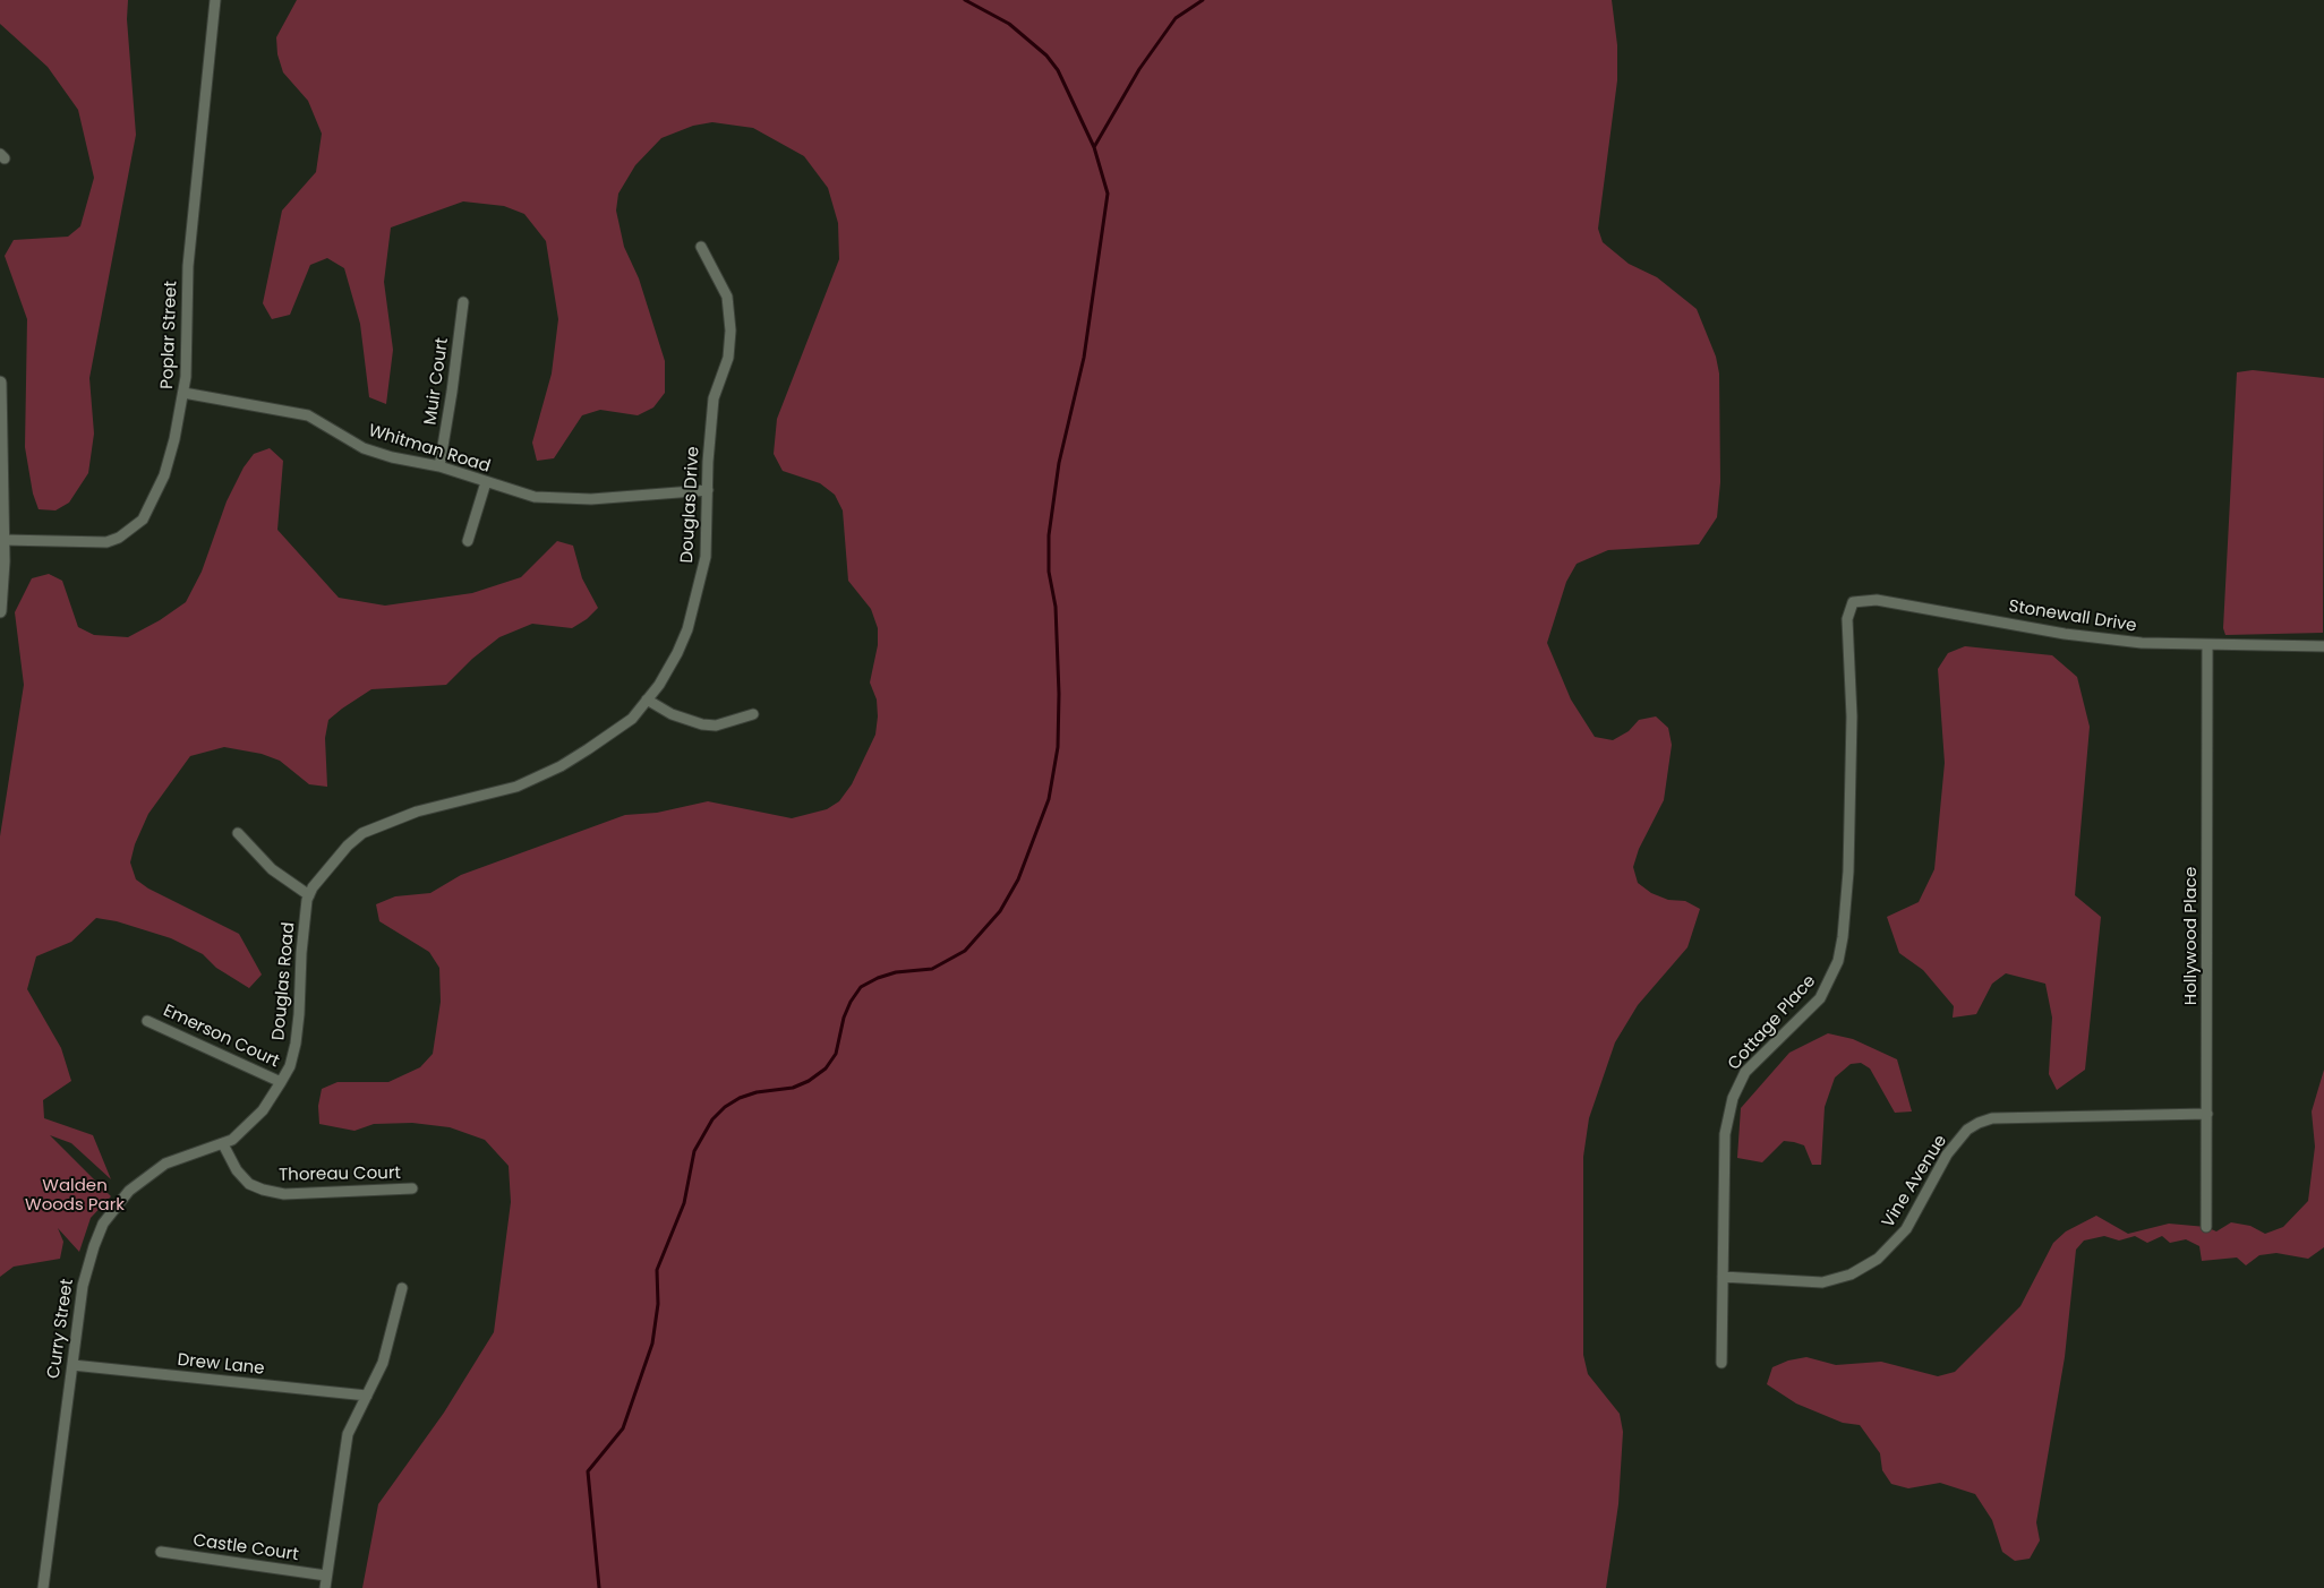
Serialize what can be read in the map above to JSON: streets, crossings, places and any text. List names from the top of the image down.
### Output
{
  "streets": {
    "street": [
      "Poplar Street",
      "Muir Court",
      "Whitman Road",
      "Douglas Drive",
      "Stonewall Drive",
      "Hollywood Place",
      "Douglas Road",
      "Cottage Place",
      "Emerson Court",
      "Thoreau Court",
      "Vine Avenue",
      "Curry Street",
      "Drew Lane",
      "Castle Court"
    ]
  },
  "crossings": [
    ["Poplar Street", "Whitman Road"],
    ["Muir Court", "Whitman Road"],
    ["Whitman Road", "Douglas Drive"],
    ["Douglas Drive", "Douglas Road"],
    ["Stonewall Drive", "Hollywood Place"],
    ["Stonewall Drive", "Cottage Place"],
    ["Hollywood Place", "Vine Avenue"],
    ["Douglas Road", "Emerson Court"],
    ["Douglas Road", "Thoreau Court"],
    ["Douglas Road", "Curry Street"],
    ["Cottage Place", "Vine Avenue"],
    ["Thoreau Court", "Curry Street"],
    ["Curry Street", "Drew Lane"]
  ],
  "parks": ["Walden Woods Park"]
}
